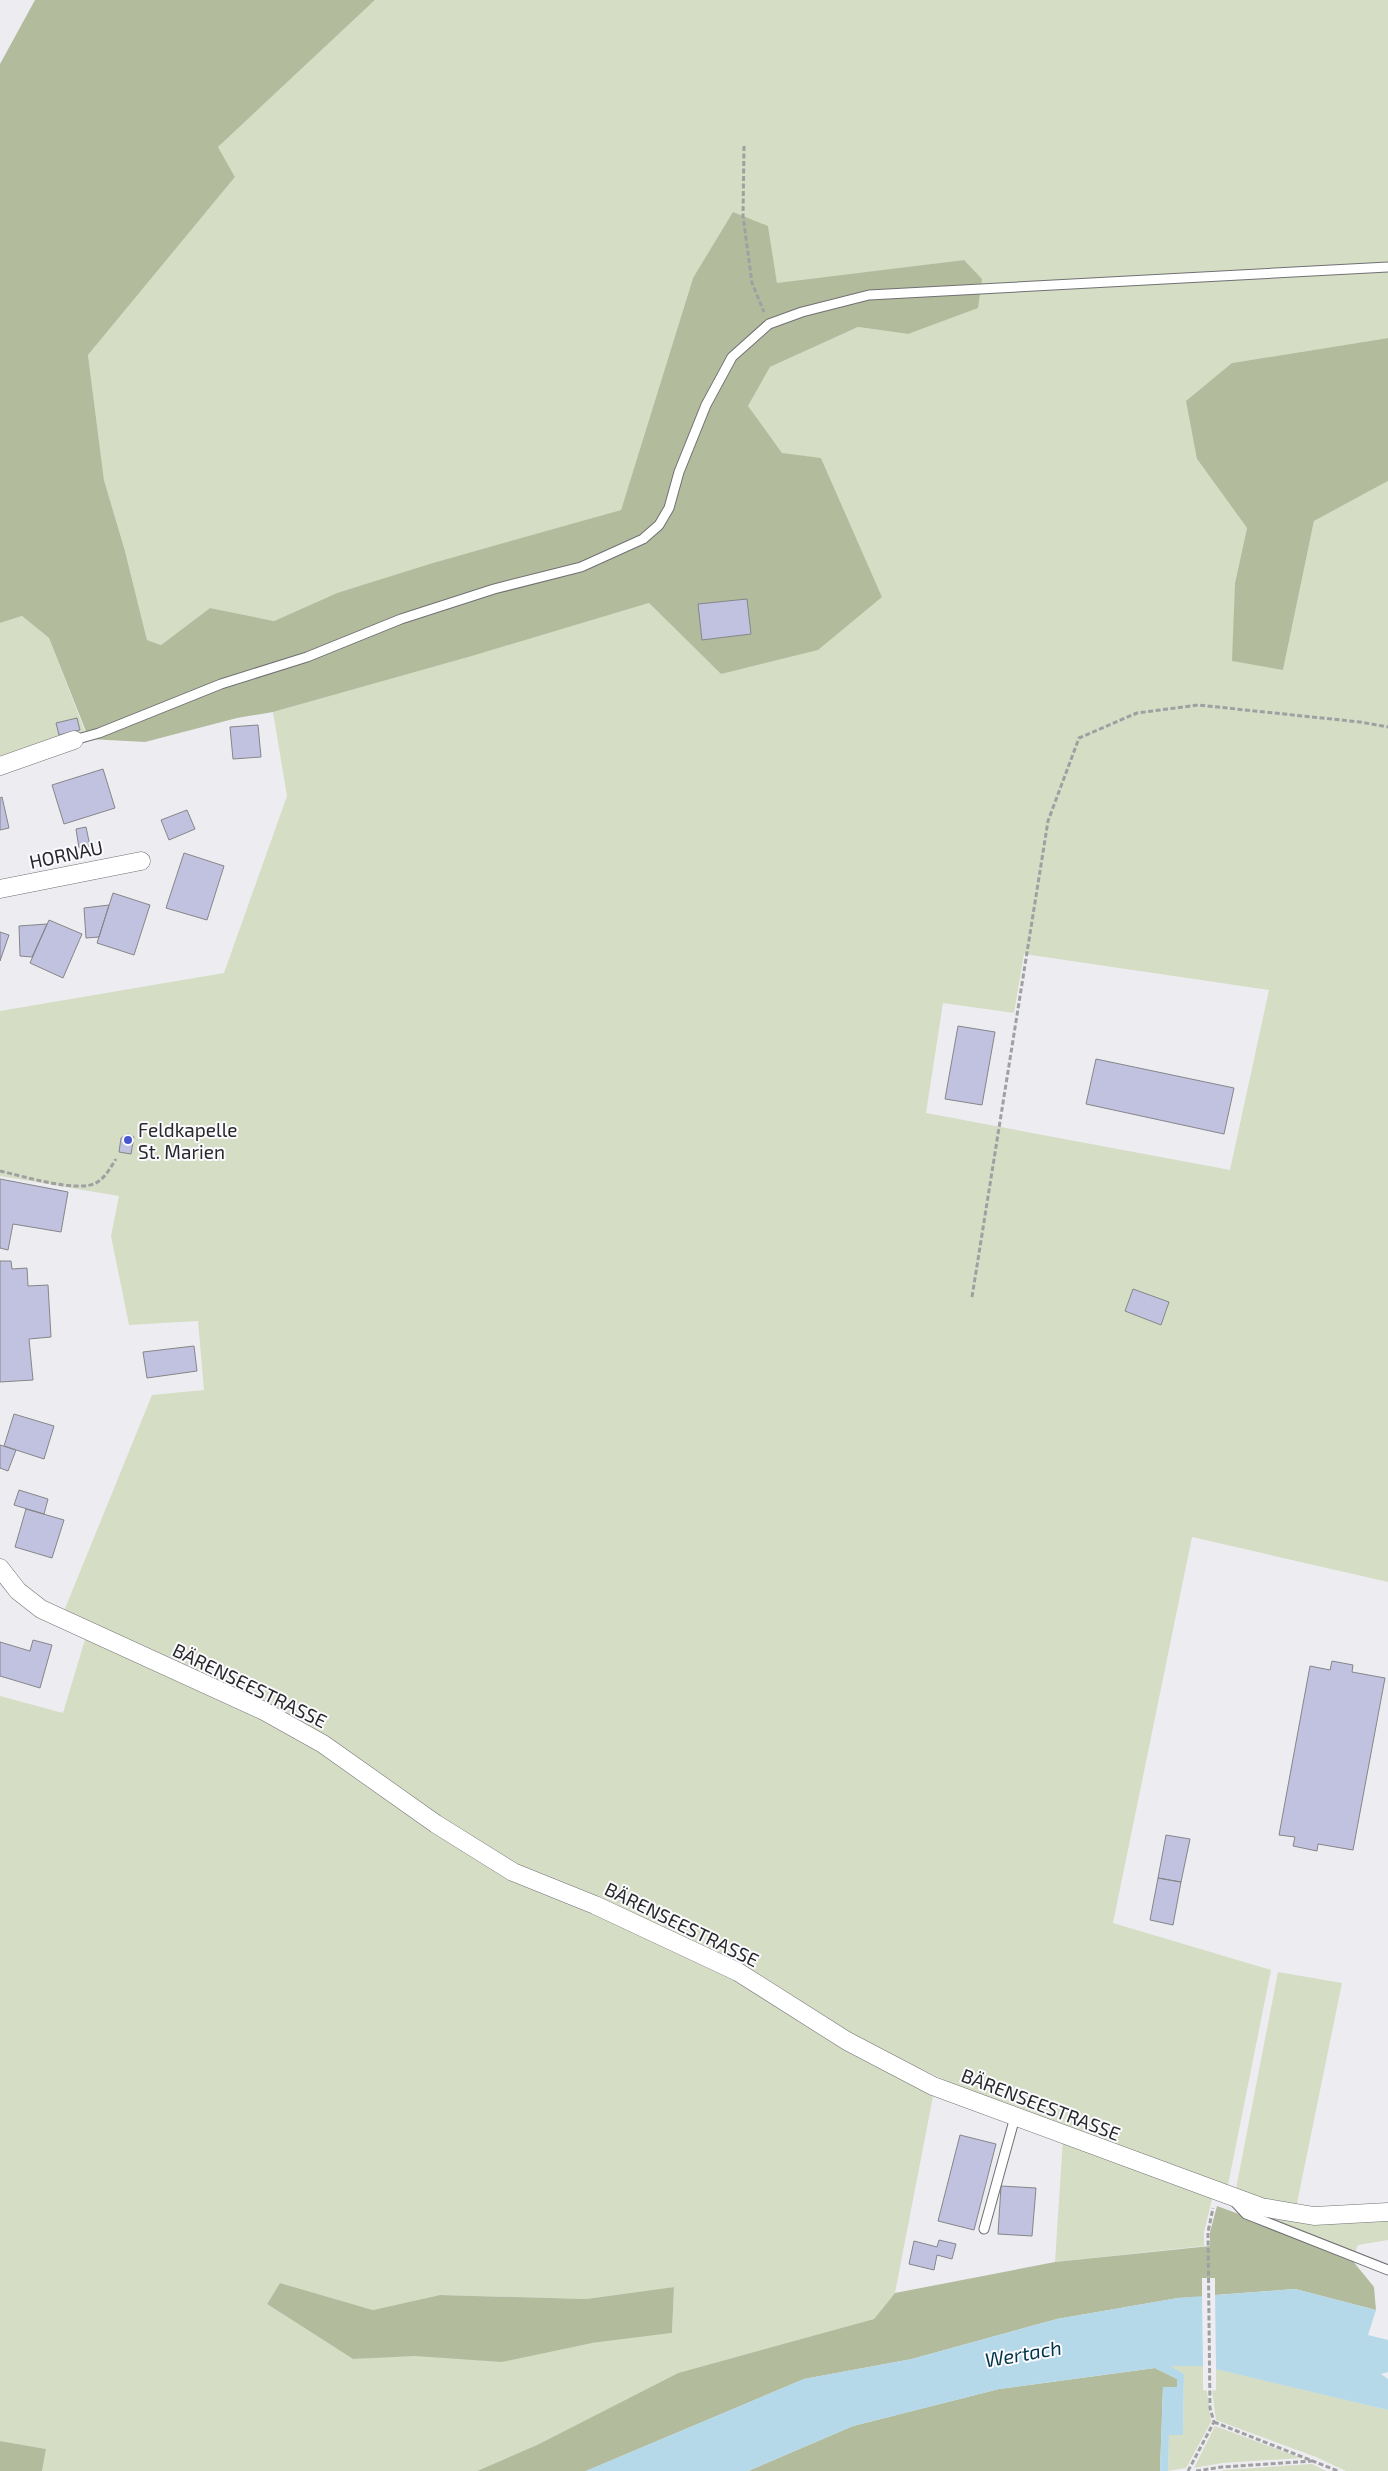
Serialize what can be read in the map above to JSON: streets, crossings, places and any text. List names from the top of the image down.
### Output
{
  "streets": {
    "street": ["HORNAU", "BÄRENSEESTRASSE"]
  },
  "water": ["Wertach"],
  "places": ["Feldkapelle St. Marien"]
}
